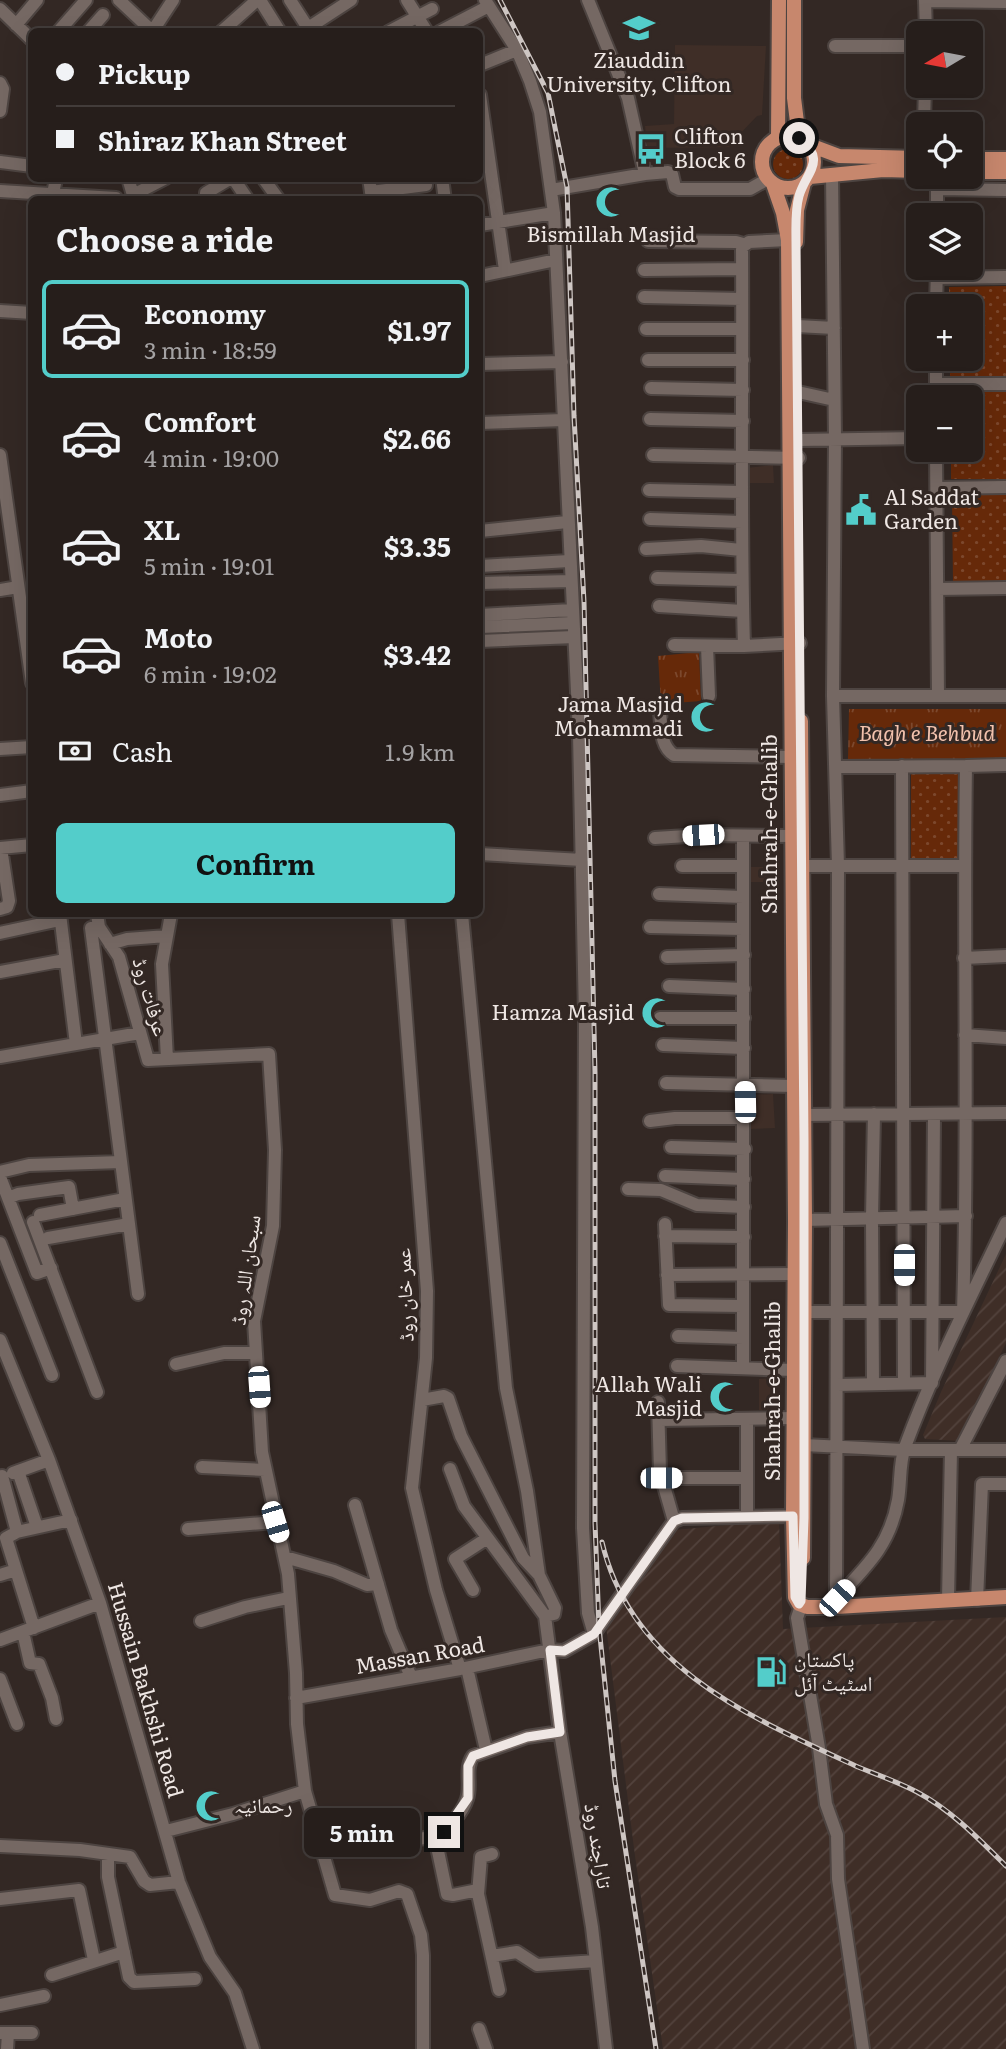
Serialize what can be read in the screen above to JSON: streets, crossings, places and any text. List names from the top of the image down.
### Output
{
  "streets": {
    "main road": ["Shahrah-e-Ghalib"],
    "street": [
      "عرفات روڈ",
      "سبحان اللہ روڈ",
      "عمر خان روڈ",
      "Massan Road",
      "Hussain Bakhshi Road",
      "تاراچند روڈ"
    ]
  },
  "crossings": [
    ["عرفات روڈ", "سبحان اللہ روڈ"],
    ["سبحان اللہ روڈ", "Massan Road"],
    ["عمر خان روڈ", "Massan Road"],
    ["Massan Road", "تاراچند روڈ"]
  ],
  "parks": ["Bagh e Behbud"],
  "places": {
    "school or university": ["Ziauddin University, Clifton"],
    "bus stop": ["Clifton Block 6"],
    "mosque": [
      "Bismillah Masjid",
      "Jama Masjid Mohammadi",
      "Hamza Masjid",
      "Allah Wali Masjid",
      "رحمانیہ"
    ],
    "public building": ["Al Saddat Garden"],
    "fuel station": ["پاکستان اسٹیٹ آئل"]
  },
  "north": "left",
  "page": {
    "map_buttons": ["+", "−"],
    "banner": ["Pickup", "Shiraz Khan Street"],
    "heading": "Choose a ride",
    "list": [
      {
        "name": "Economy",
        "note": "3 min · 18:59",
        "value": "$1.97"
      },
      {
        "name": "Comfort",
        "note": "4 min · 19:00",
        "value": "$2.66"
      },
      {
        "name": "XL",
        "note": "5 min · 19:01",
        "value": "$3.35"
      },
      {
        "name": "Moto",
        "note": "6 min · 19:02",
        "value": "$3.42"
      }
    ],
    "pay": ["Cash", "1.9 km"],
    "buttons": "Confirm",
    "bubble": "5 min"
  }
}
